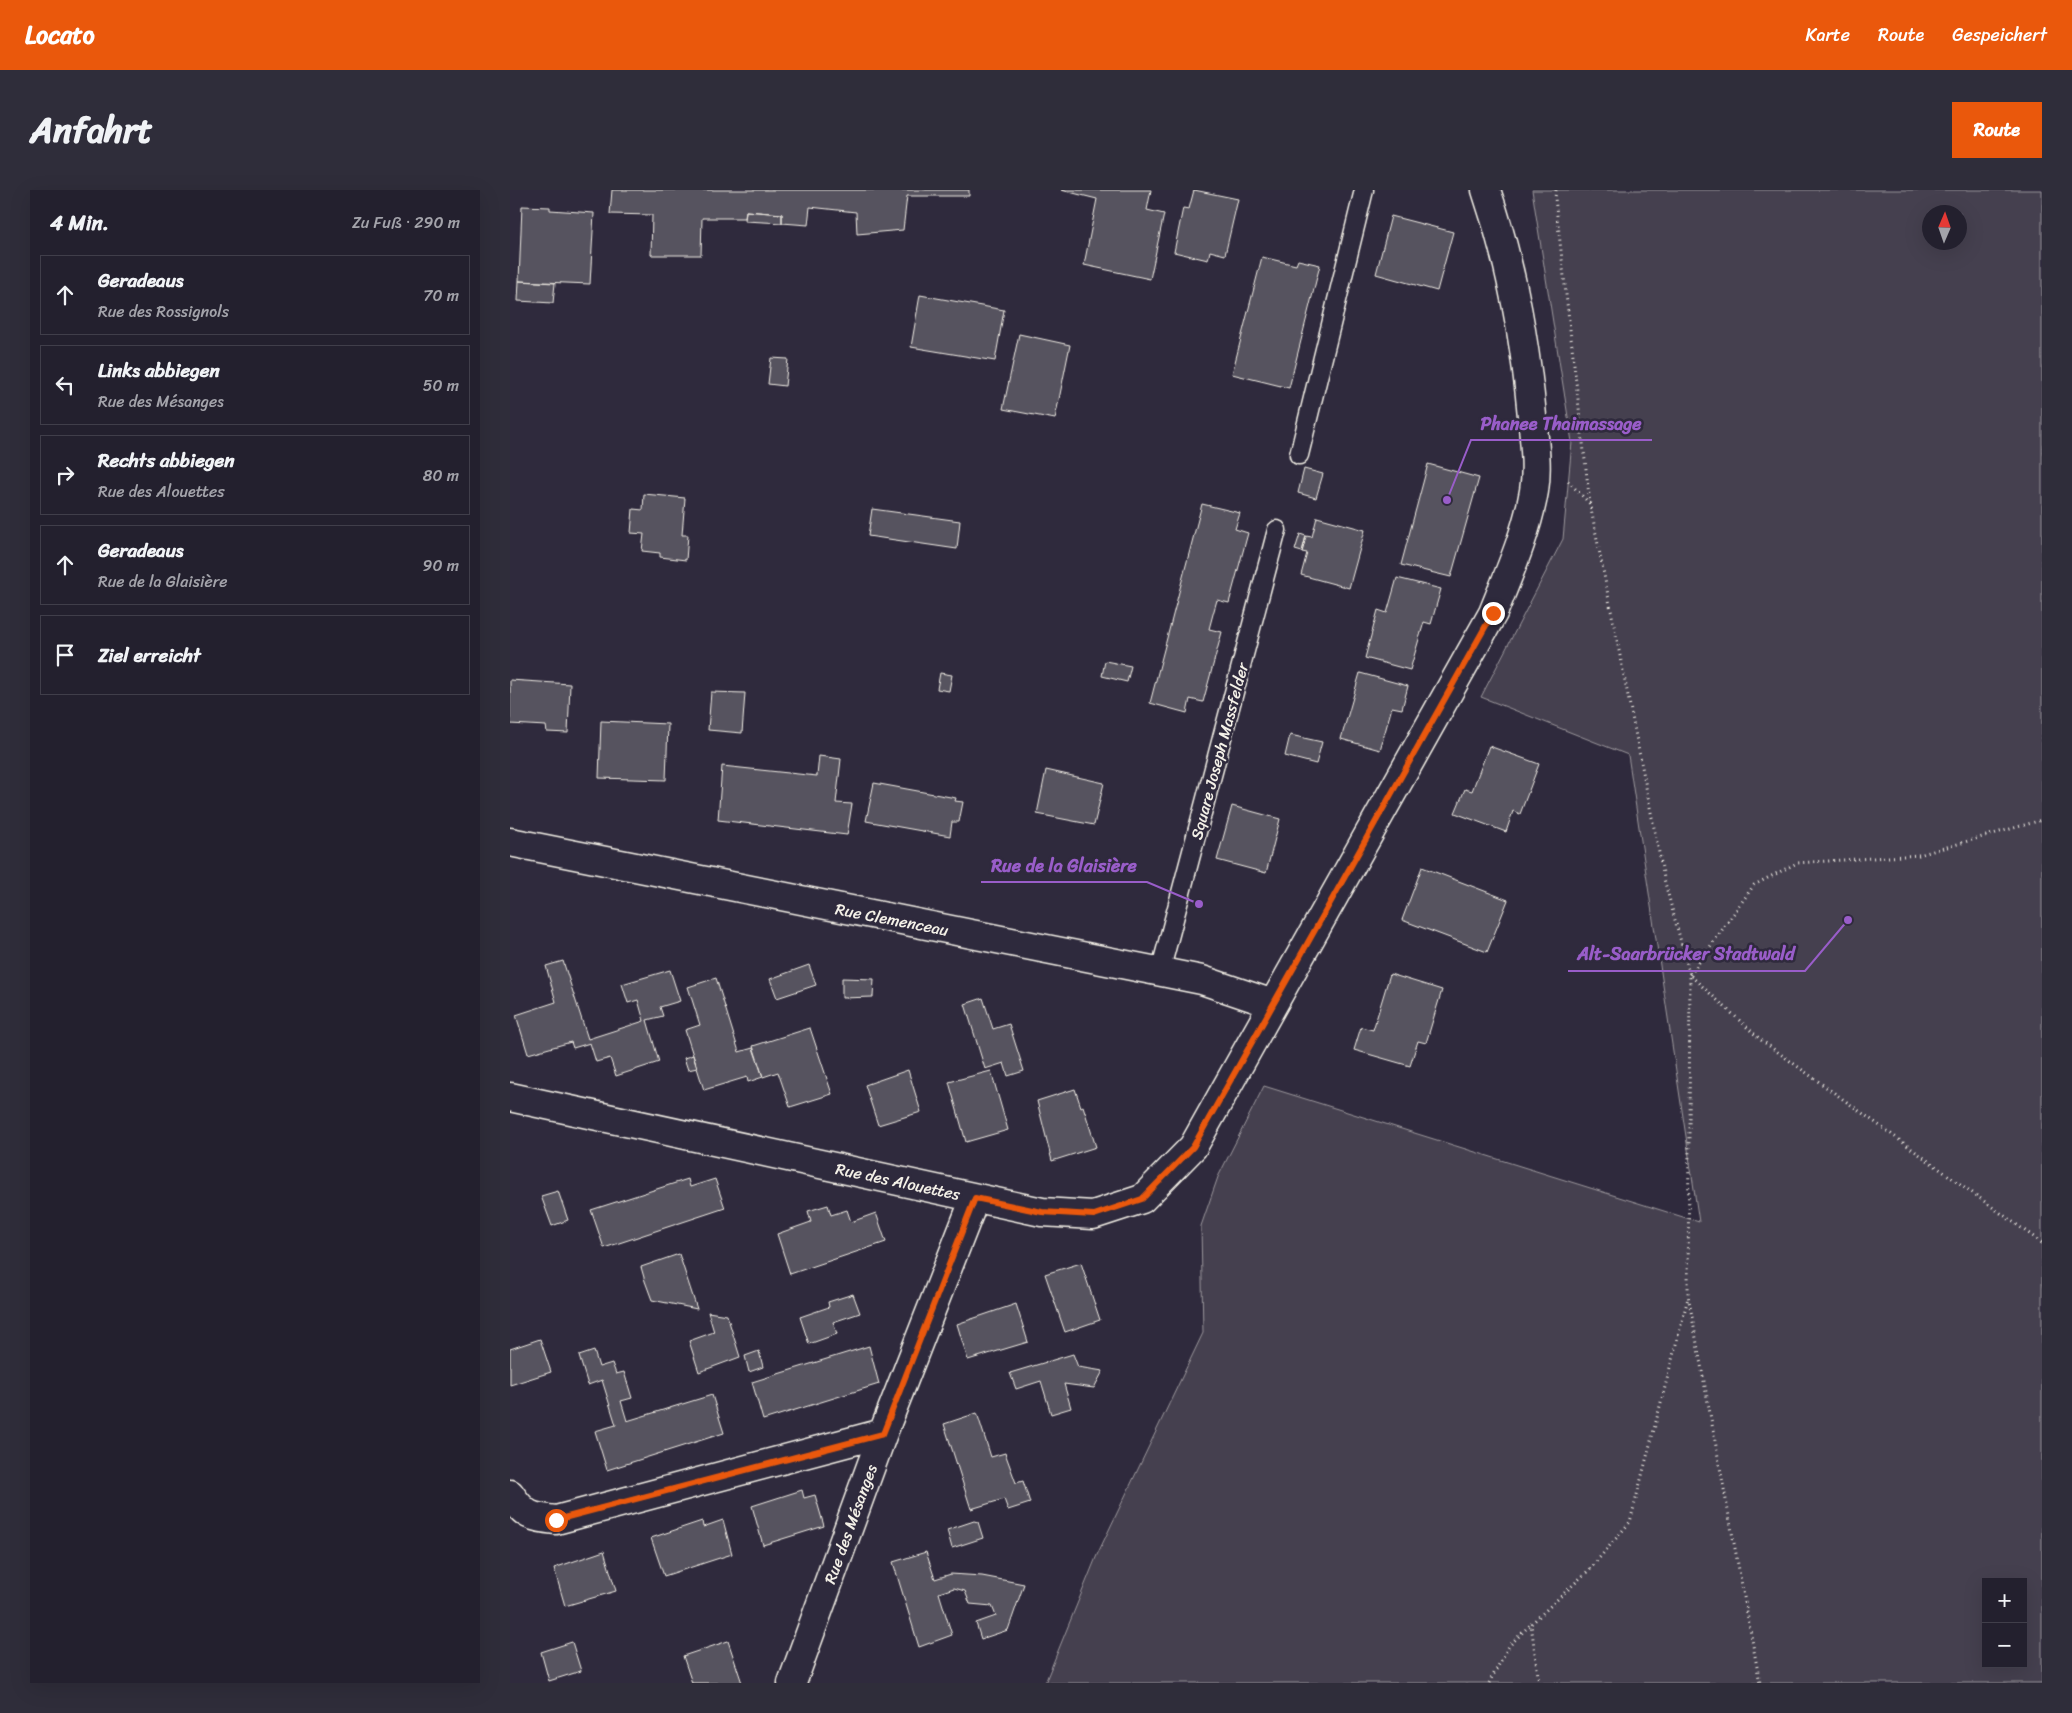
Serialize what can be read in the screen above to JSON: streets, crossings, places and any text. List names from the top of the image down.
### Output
{
  "streets": {
    "street": ["Rue Clemenceau", "Rue des Alouettes", "Rue des Mésanges"],
    "lane": ["Square Joseph Massfelder"]
  },
  "crossings": [
    ["Square Joseph Massfelder", "Rue Clemenceau"],
    ["Rue Clemenceau", "Rue des Alouettes"],
    ["Rue des Alouettes", "Rue des Mésanges"]
  ],
  "places": ["Phanee Thaimassage", "Rue de la Glaisière", "Alt-Saarbrücker Stadtwald"],
  "north": "top",
  "page": {
    "header": "Locato",
    "nav": ["Karte", "Route", "Gespeichert"],
    "title": "Anfahrt",
    "buttons": "Route",
    "heading": ["4 Min.", "Zu Fuß · 290 m"],
    "list": [
      ["Geradeaus", "Rue des Rossignols", "70 m"],
      ["Links abbiegen", "Rue des Mésanges", "50 m"],
      ["Rechts abbiegen", "Rue des Alouettes", "80 m"],
      ["Geradeaus", "Rue de la Glaisière", "90 m"],
      "Ziel erreicht"
    ],
    "map_buttons": ["+", "−"]
  }
}
